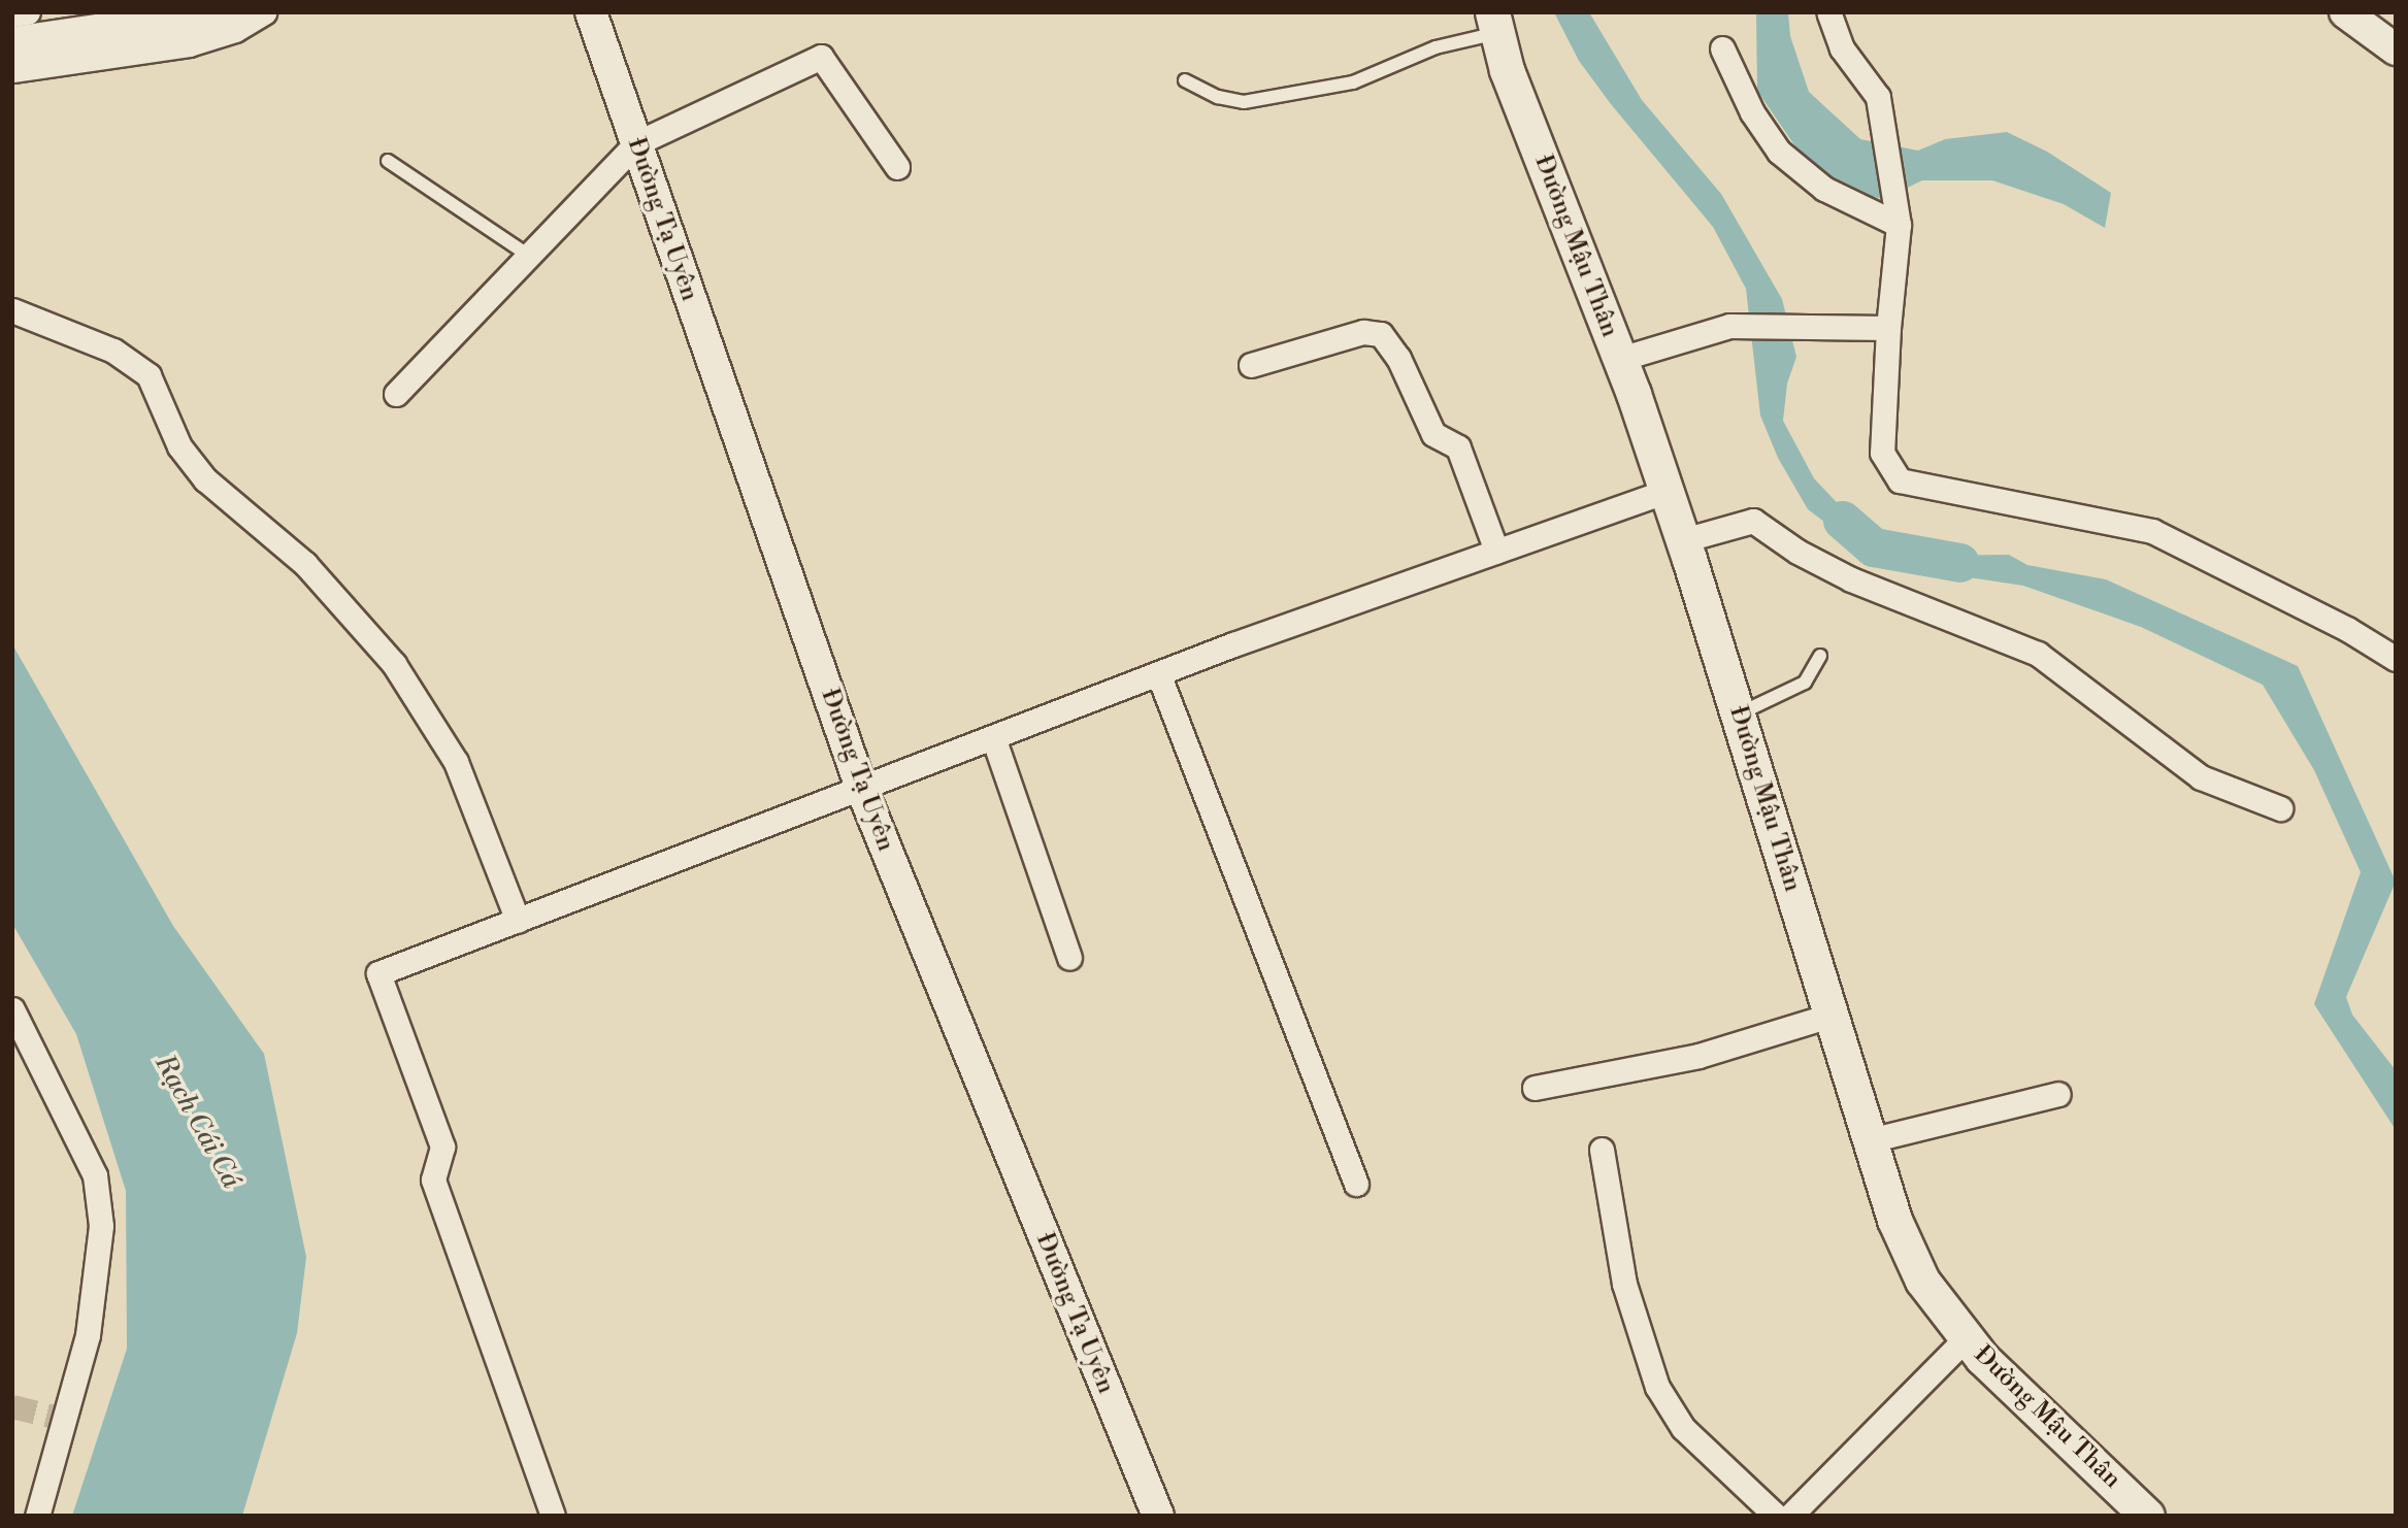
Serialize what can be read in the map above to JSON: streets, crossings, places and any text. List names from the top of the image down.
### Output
{
  "streets": {
    "main road": ["Đường Mậu Thân"],
    "street": ["Đường Tạ Uyên"]
  },
  "water": ["Rạch Cái Cá"]
}
